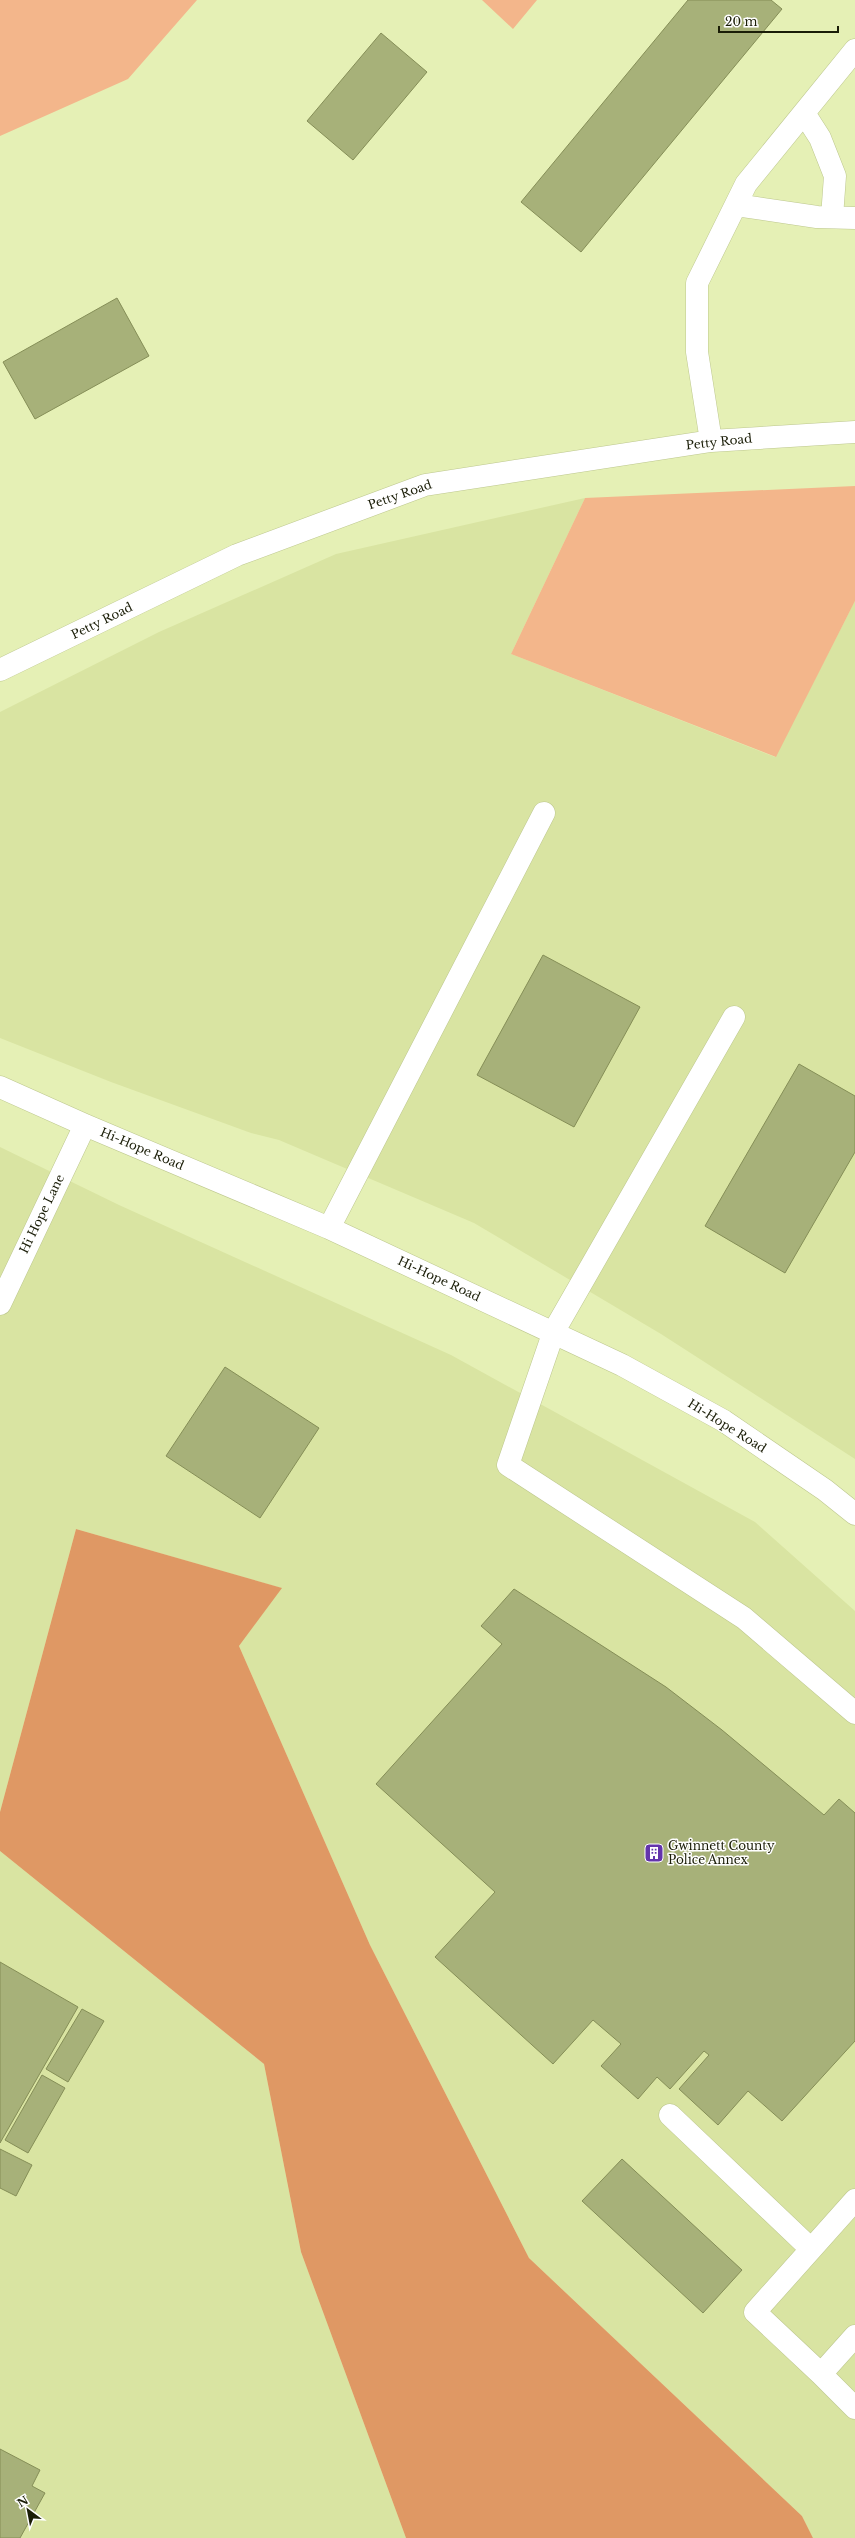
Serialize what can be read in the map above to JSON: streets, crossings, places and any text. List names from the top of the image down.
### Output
{
  "streets": {
    "street": ["Petty Road", "Hi-Hope Road", "Hi Hope Lane"]
  },
  "crossings": [
    ["Hi-Hope Road", "Hi Hope Lane"]
  ],
  "places": {
    "building": ["Gwinnett County Police Annex"]
  },
  "scale_bar": "20 m",
  "north": "top left"
}
